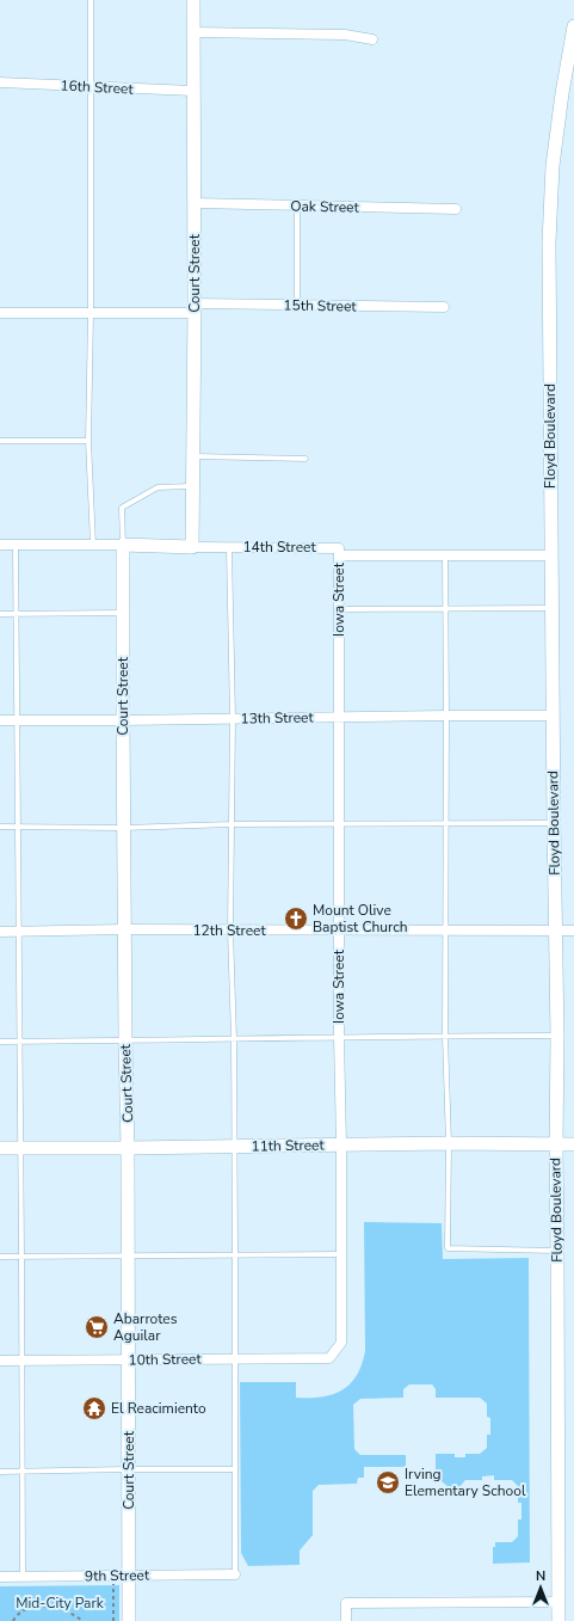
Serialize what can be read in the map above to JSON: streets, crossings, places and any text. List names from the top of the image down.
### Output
{
  "streets": {
    "main road": [
      "Court Street",
      "Floyd Boulevard",
      "14th Street",
      "11th Street"
    ],
    "street": [
      "16th Street",
      "Oak Street",
      "15th Street",
      "Iowa Street",
      "13th Street",
      "12th Street",
      "10th Street",
      "9th Street"
    ]
  },
  "crossings": [
    ["16th Street", "Court Street"],
    ["Oak Street", "Court Street"],
    ["Court Street", "15th Street"],
    ["Court Street", "14th Street"],
    ["Court Street", "13th Street"],
    ["Court Street", "12th Street"],
    ["Court Street", "11th Street"],
    ["Court Street", "10th Street"],
    ["Court Street", "9th Street"],
    ["Floyd Boulevard", "14th Street"],
    ["Floyd Boulevard", "13th Street"],
    ["Floyd Boulevard", "12th Street"],
    ["Floyd Boulevard", "11th Street"],
    ["14th Street", "Iowa Street"],
    ["Iowa Street", "13th Street"],
    ["Iowa Street", "12th Street"],
    ["Iowa Street", "11th Street"],
    ["Iowa Street", "10th Street"]
  ],
  "parks": ["Mid-City Park"],
  "places": {
    "church": ["Mount Olive Baptist Church"],
    "supermarket": ["Abarrotes Aguilar"],
    "temple": ["El Reacimiento"],
    "school or university": ["Irving Elementary School"]
  },
  "north": "top"
}
